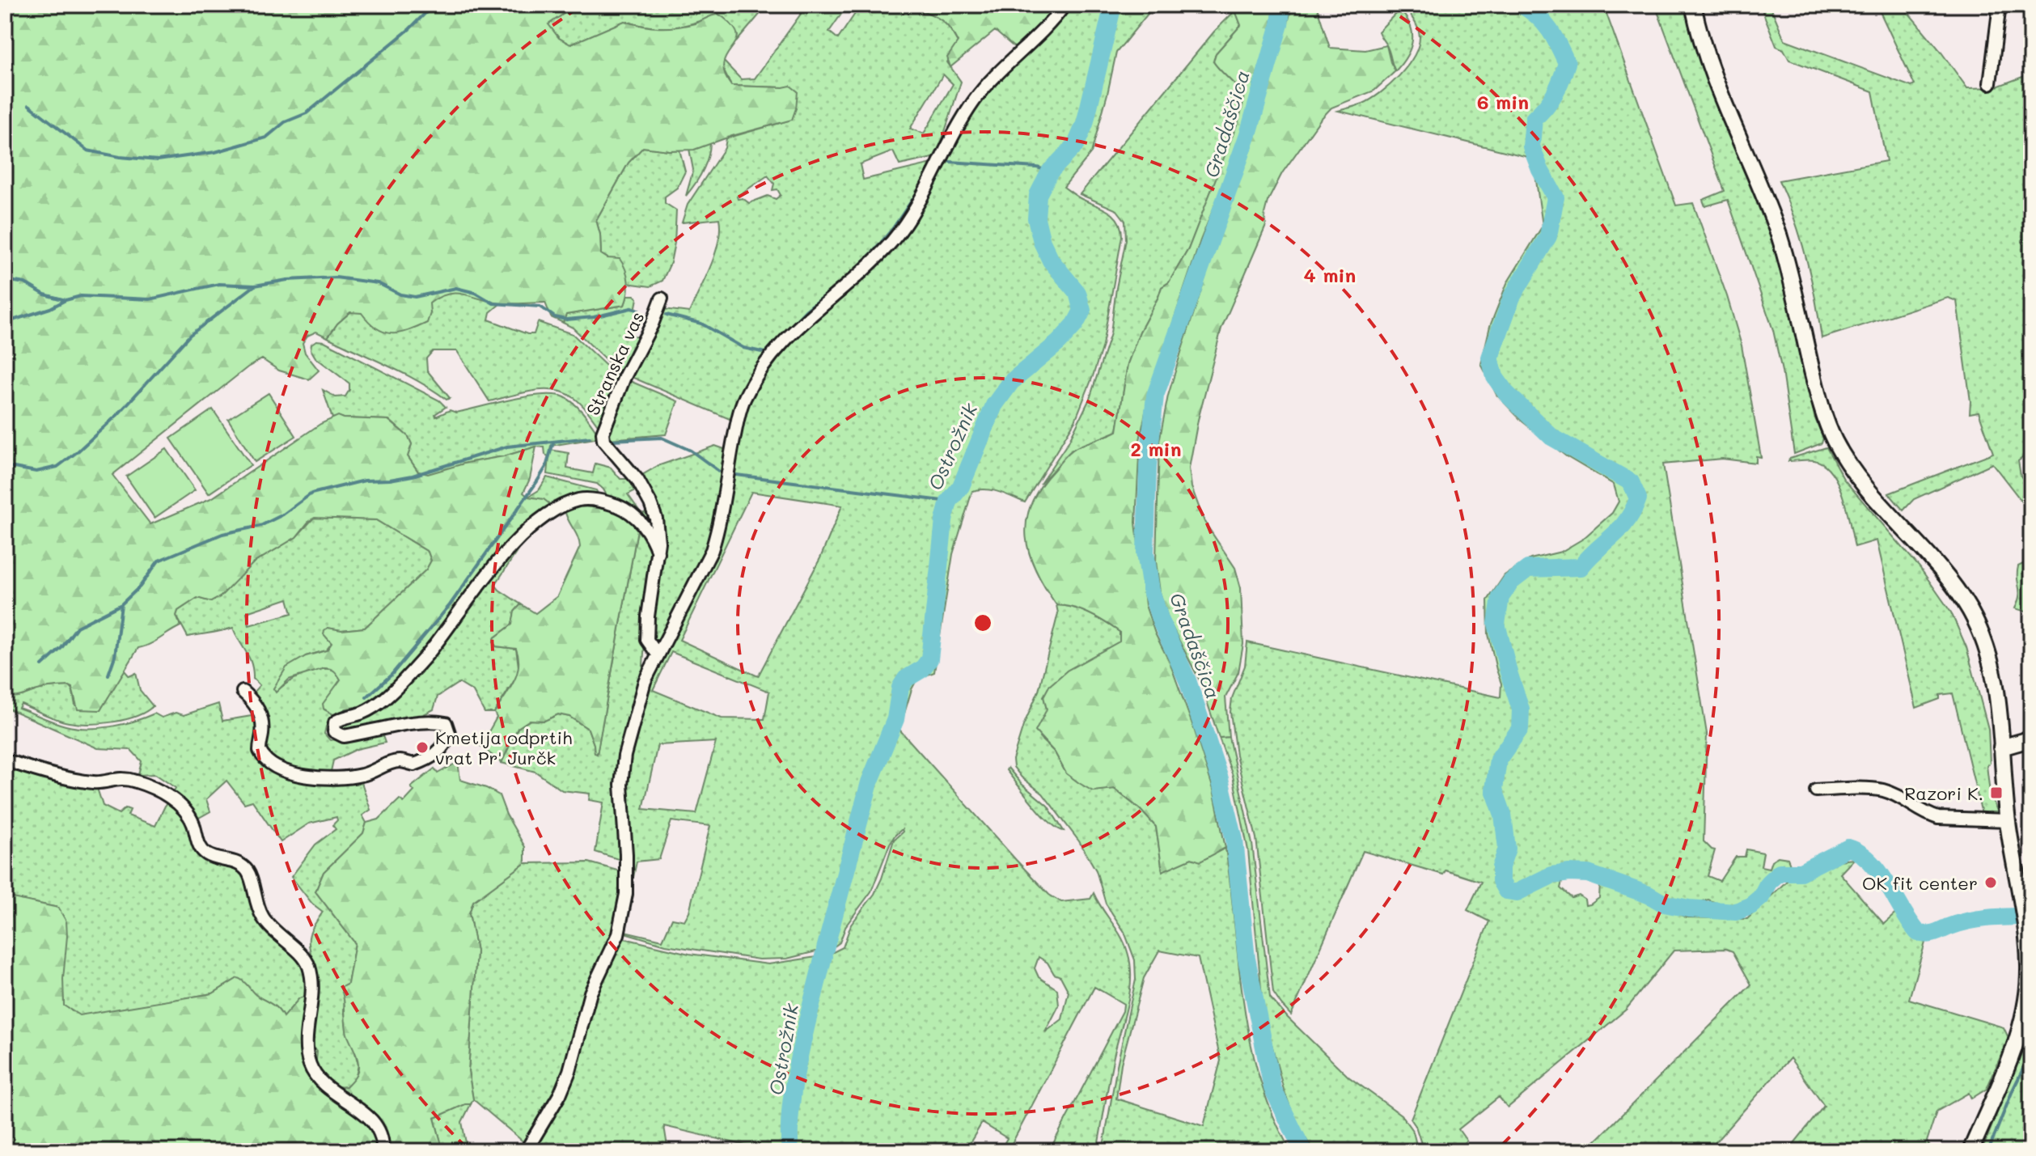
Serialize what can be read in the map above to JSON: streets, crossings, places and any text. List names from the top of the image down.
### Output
{
  "streets": {
    "street": ["Stranska vas"]
  },
  "water": ["Gradaščica", "Ostrožnik"],
  "places": {
    "other": ["Kmetija odprtih vrat Pr' Jurčk", "OK fit center"],
    "transit": ["Razori K."]
  },
  "rings": ["6 min", "4 min", "2 min"]
}
